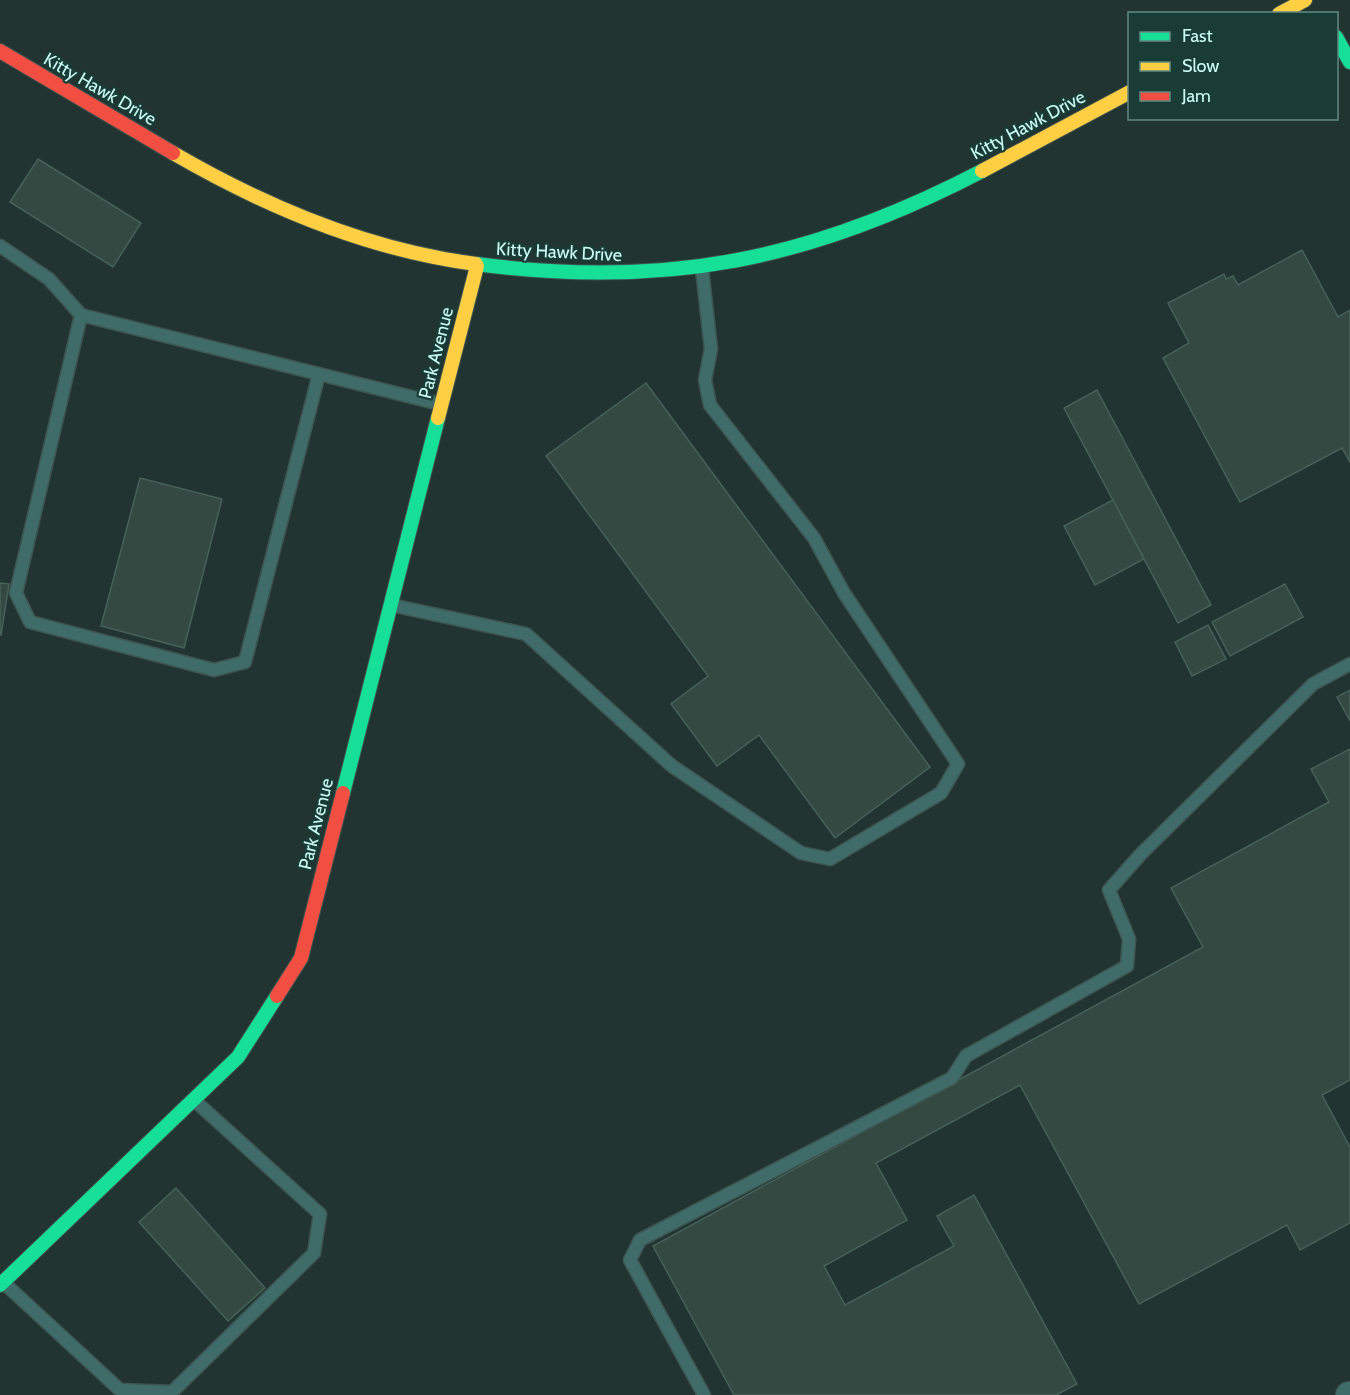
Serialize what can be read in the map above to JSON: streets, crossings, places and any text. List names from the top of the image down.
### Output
{
  "streets": {
    "main road": ["Kitty Hawk Drive", "Park Avenue"]
  },
  "crossings": [
    ["Kitty Hawk Drive", "Park Avenue"]
  ],
  "legend": ["Fast", "Slow", "Jam"]
}
